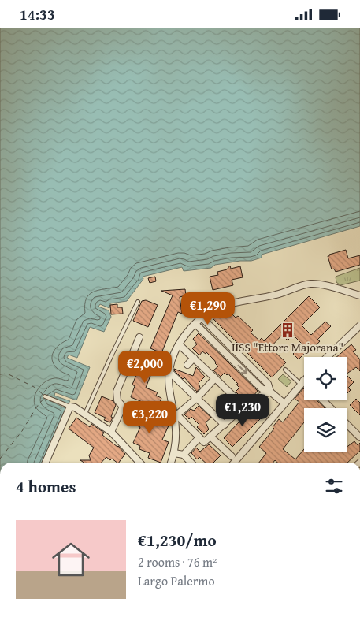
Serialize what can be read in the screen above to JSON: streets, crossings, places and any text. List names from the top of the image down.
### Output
{
  "places": {
    "building": ["IISS \"Ettore Majorana\""]
  },
  "page": {
    "status": "14:33",
    "price": [
      "€1,290",
      "€2,000",
      "€1,230",
      "€3,220"
    ],
    "heading": "4 homes",
    "list": [
      {
        "name": "€1,230/mo",
        "note": "2 rooms · 76 m² · Largo Palermo"
      }
    ]
  }
}
